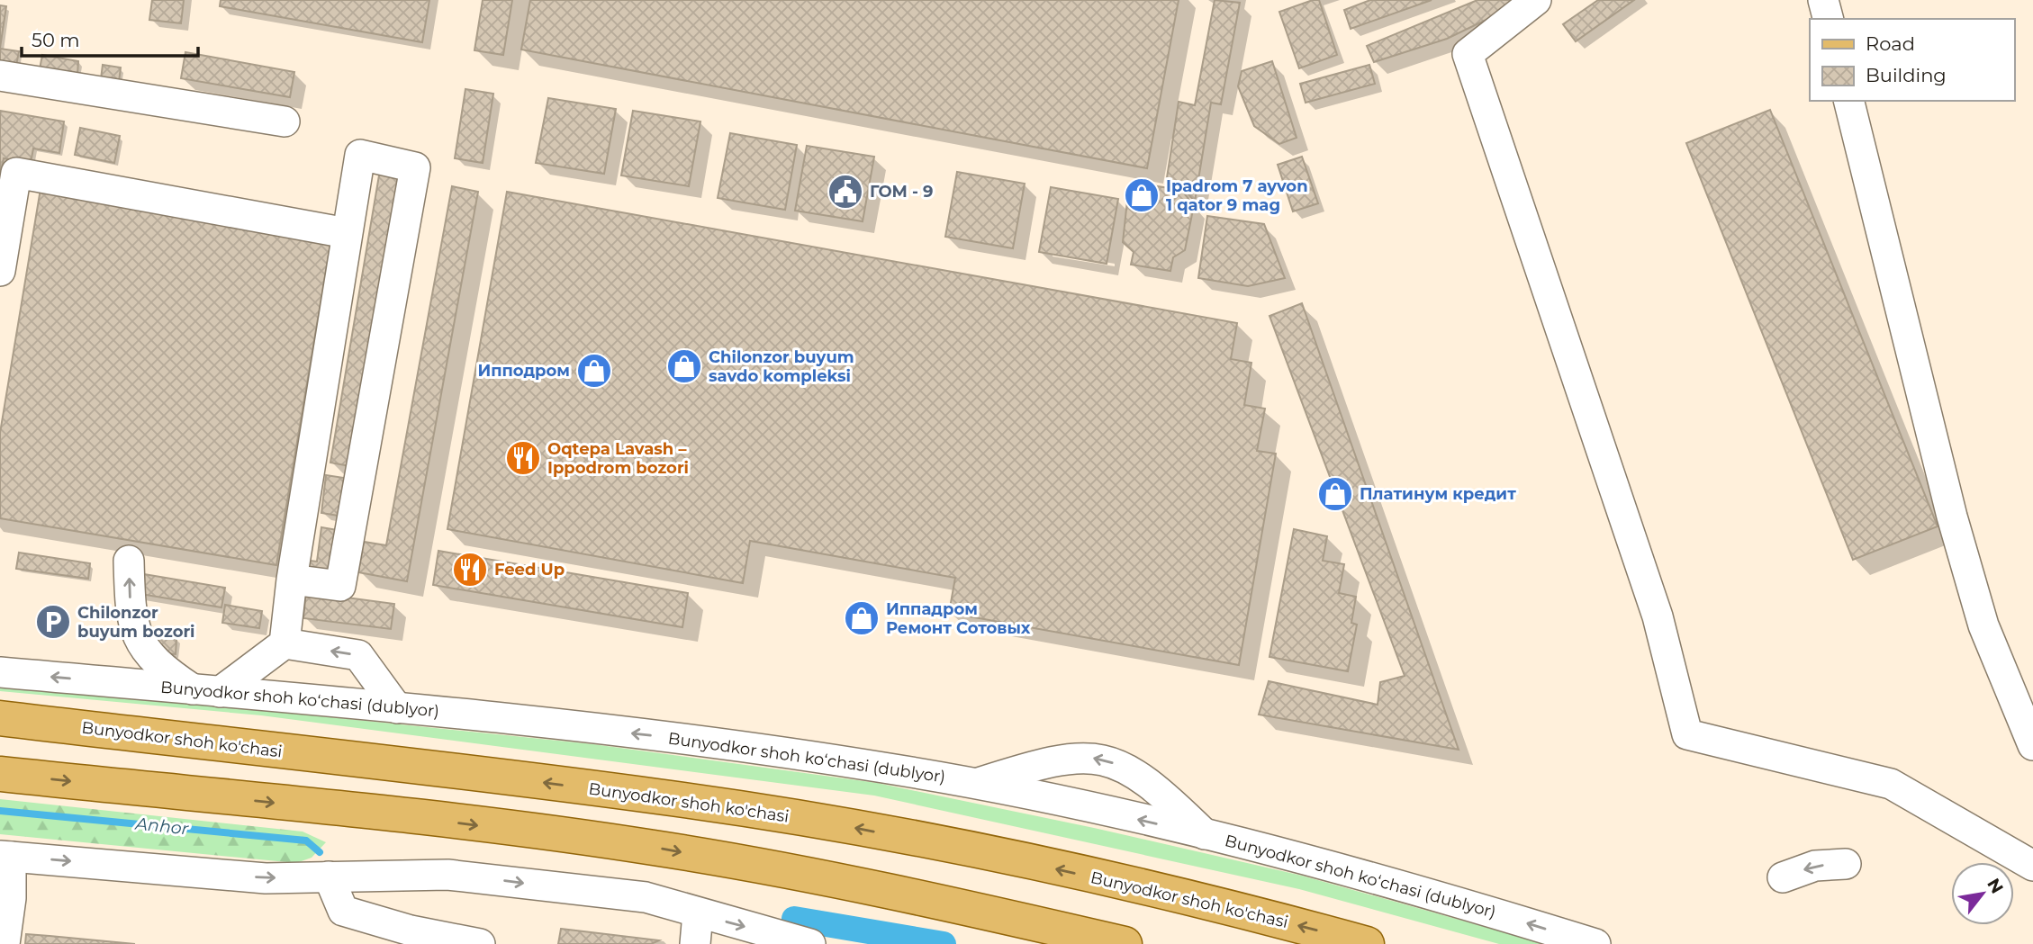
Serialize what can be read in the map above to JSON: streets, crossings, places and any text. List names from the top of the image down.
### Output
{
  "streets": {
    "main road": ["Bunyodkor shoh ko'chasi"],
    "street": ["Bunyodkor shoh koʻchasi (dublyor)"]
  },
  "water": ["Anhor"],
  "places": {
    "public building": ["ГОМ - 9"],
    "shop": [
      "Ipadrom 7 ayvon 1 qator 9 mag",
      "Chilonzor buyum savdo kompleksi",
      "Ипподром",
      "Платинум кредит",
      "Иппадром Ремонт Сотовых"
    ],
    "restaurant": ["Oqtepa Lavash – Ippodrom bozori", "Feed Up"],
    "parking": ["Chilonzor buyum bozori"]
  },
  "legend": ["Road", "Building"],
  "scale_bar": "50 m",
  "north": "top right"
}
